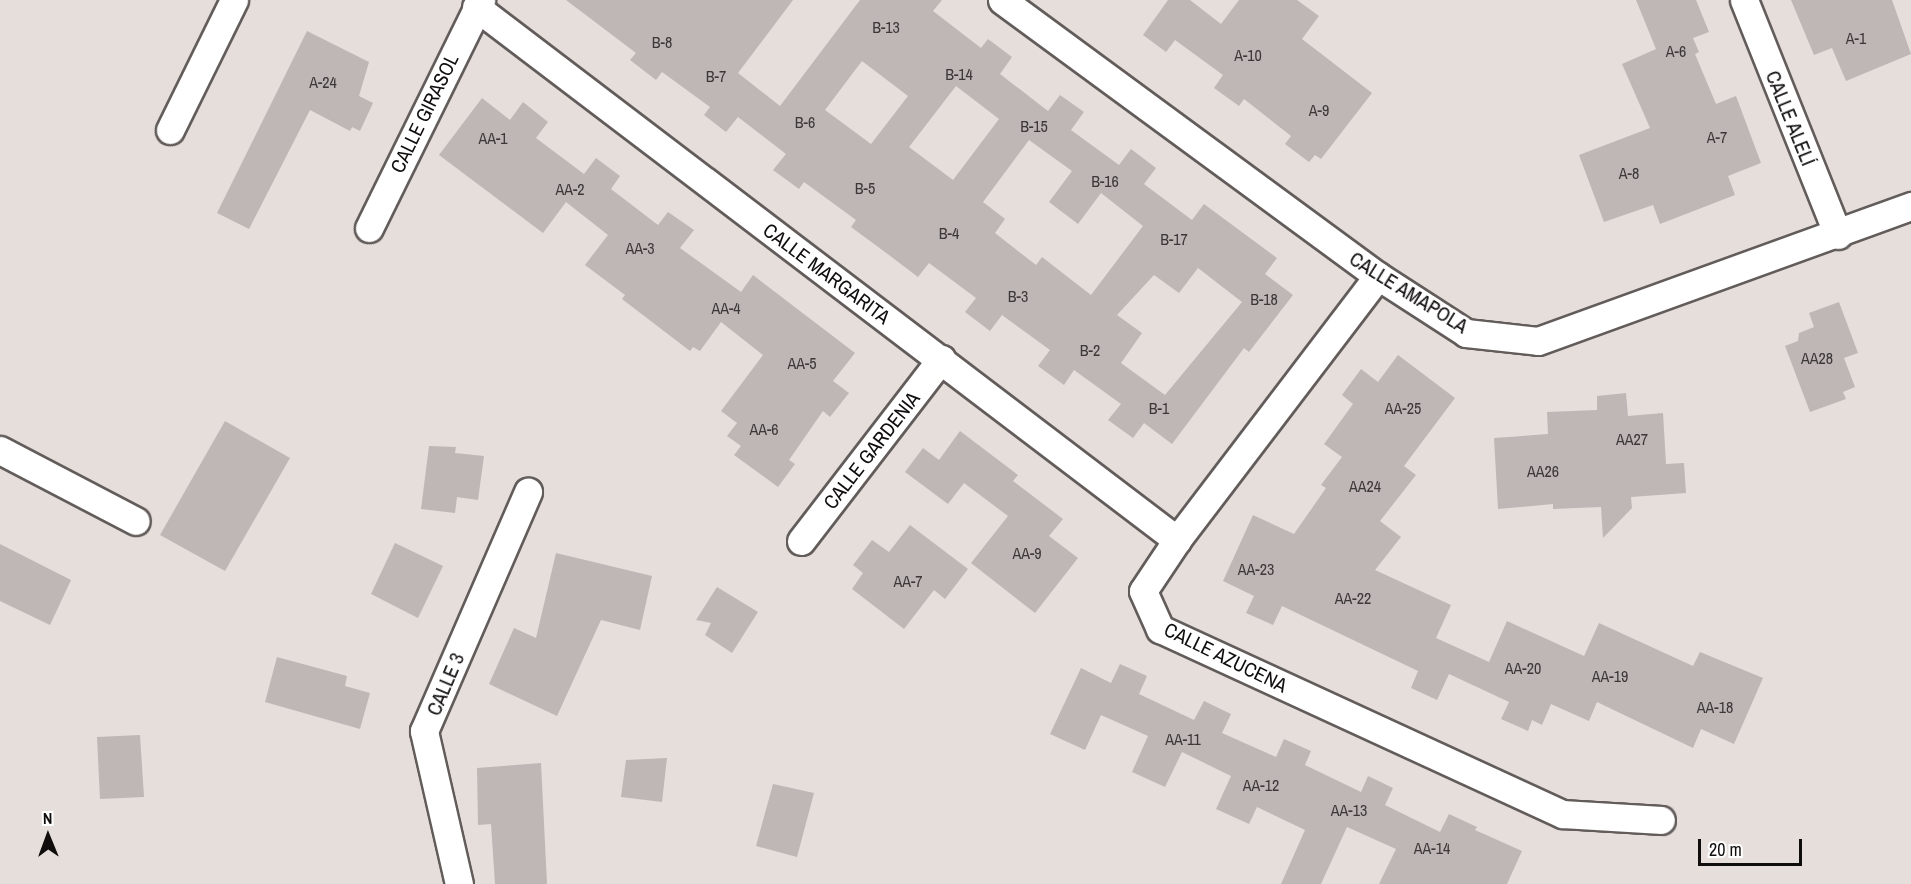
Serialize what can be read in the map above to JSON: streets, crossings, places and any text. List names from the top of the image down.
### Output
{
  "streets": {
    "street": [
      "CALLE GIRASOL",
      "CALLE ALELÍ",
      "CALLE MARGARITA",
      "CALLE AMAPOLA",
      "CALLE GARDENIA",
      "CALLE AZUCENA",
      "CALLE 3"
    ]
  },
  "crossings": [
    ["CALLE GIRASOL", "CALLE MARGARITA"],
    ["CALLE ALELÍ", "CALLE AMAPOLA"],
    ["CALLE MARGARITA", "CALLE GARDENIA"],
    ["CALLE MARGARITA", "CALLE AZUCENA"],
    ["CALLE AMAPOLA", "CALLE AZUCENA"]
  ],
  "house_numbers": [
    "B-13",
    "A-1",
    "B-8",
    "A-6",
    "A-10",
    "B-14",
    "B-7",
    "A-24",
    "A-9",
    "B-6",
    "B-15",
    "A-7",
    "AA-1",
    "A-8",
    "B-16",
    "B-5",
    "AA-2",
    "B-4",
    "B-17",
    "AA-3",
    "B-3",
    "B-18",
    "AA-4",
    "B-2",
    "AA28",
    "AA-5",
    "B-1",
    "AA-25",
    "AA-6",
    "AA27",
    "AA26",
    "AA24",
    "AA-9",
    "AA-23",
    "AA-7",
    "AA-22",
    "AA-20",
    "AA-19",
    "AA-18",
    "AA-11",
    "AA-12",
    "AA-13",
    "AA-14"
  ],
  "scale_bar": "20 m",
  "north": "top"
}
